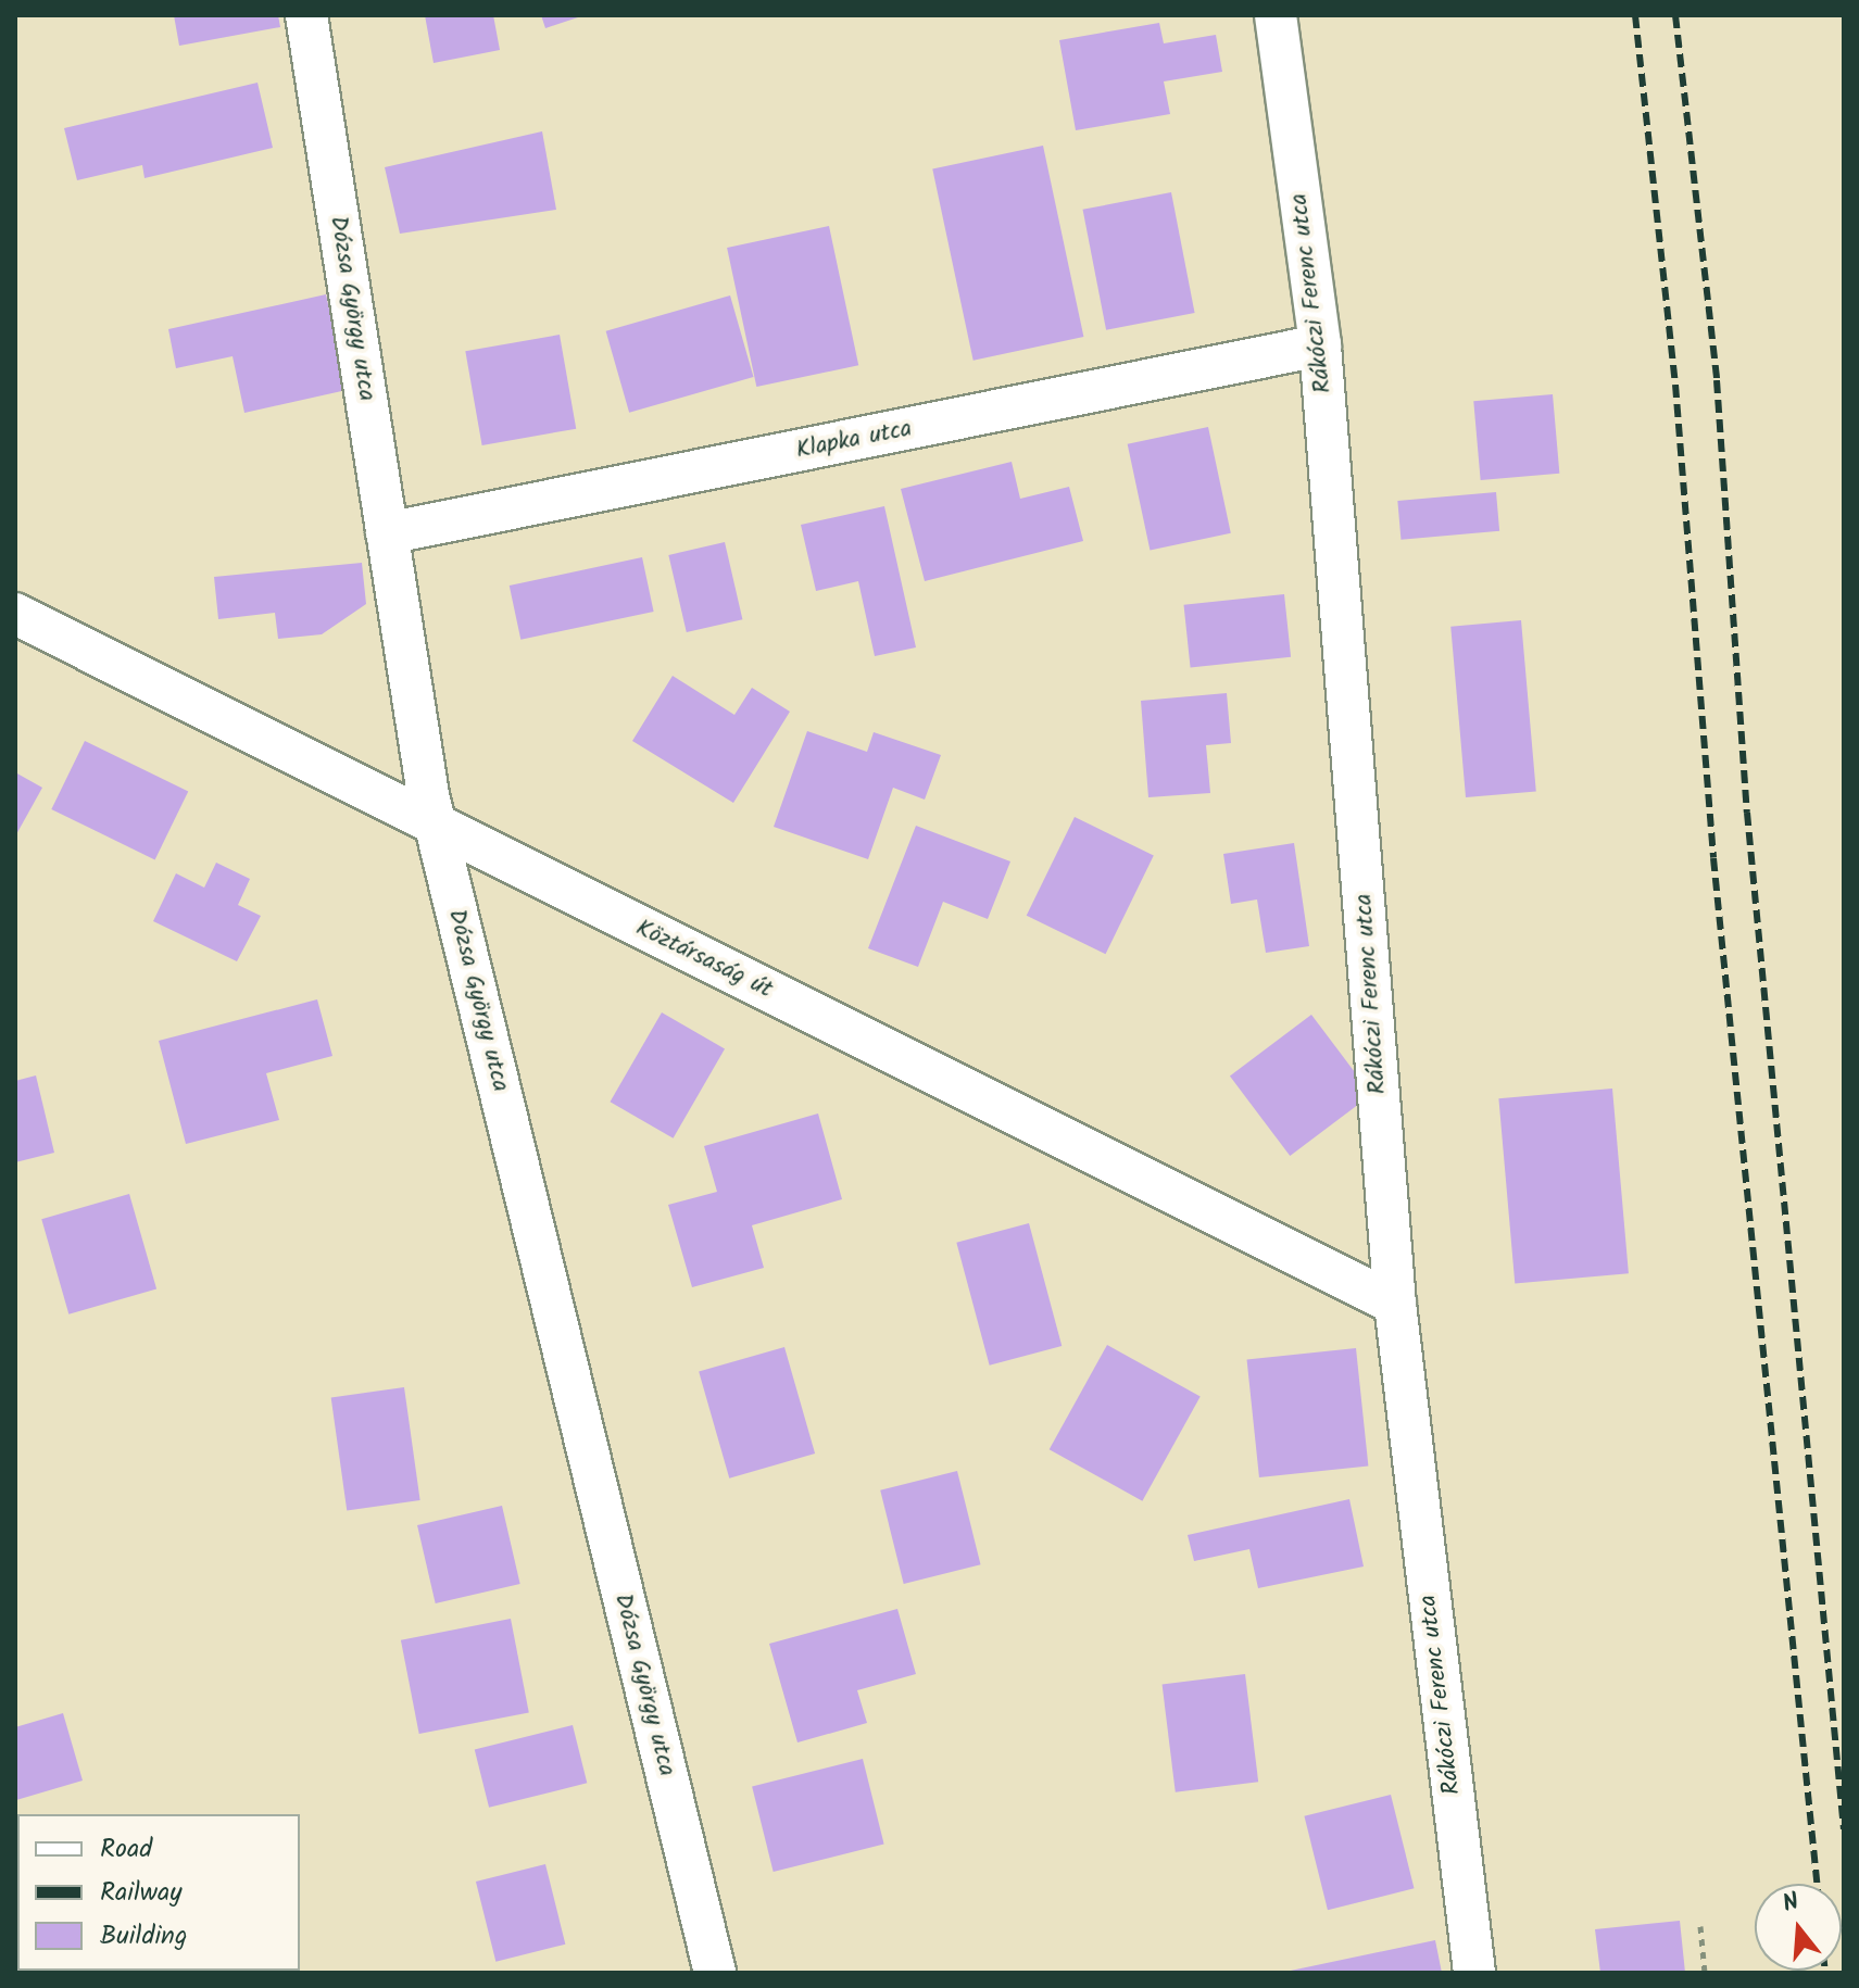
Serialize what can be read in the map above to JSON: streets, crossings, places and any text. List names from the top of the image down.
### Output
{
  "streets": {
    "street": [
      "Rákóczi Ferenc utca",
      "Dózsa György utca",
      "Klapka utca",
      "Köztársaság út"
    ]
  },
  "crossings": [
    ["Rákóczi Ferenc utca", "Klapka utca"],
    ["Rákóczi Ferenc utca", "Köztársaság út"],
    ["Dózsa György utca", "Klapka utca"],
    ["Dózsa György utca", "Köztársaság út"]
  ],
  "legend": ["Road", "Railway", "Building"],
  "north": "top"
}
